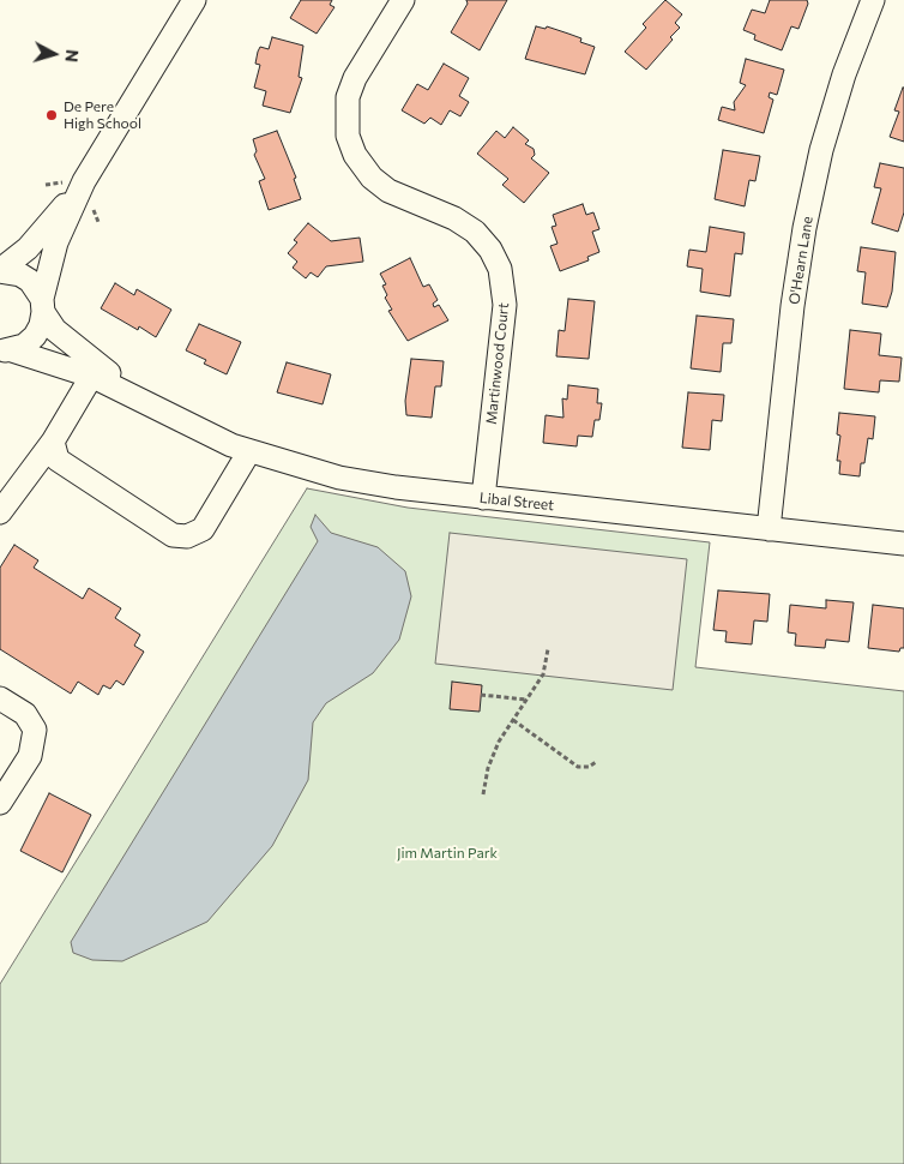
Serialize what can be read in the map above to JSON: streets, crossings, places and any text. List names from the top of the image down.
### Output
{
  "streets": {
    "street": ["O'Hearn Lane", "Martinwood Court", "Libal Street"]
  },
  "crossings": [
    ["O'Hearn Lane", "Libal Street"],
    ["Martinwood Court", "Libal Street"]
  ],
  "parks": ["Jim Martin Park"],
  "places": ["De Pere High School"],
  "north": "right"
}
